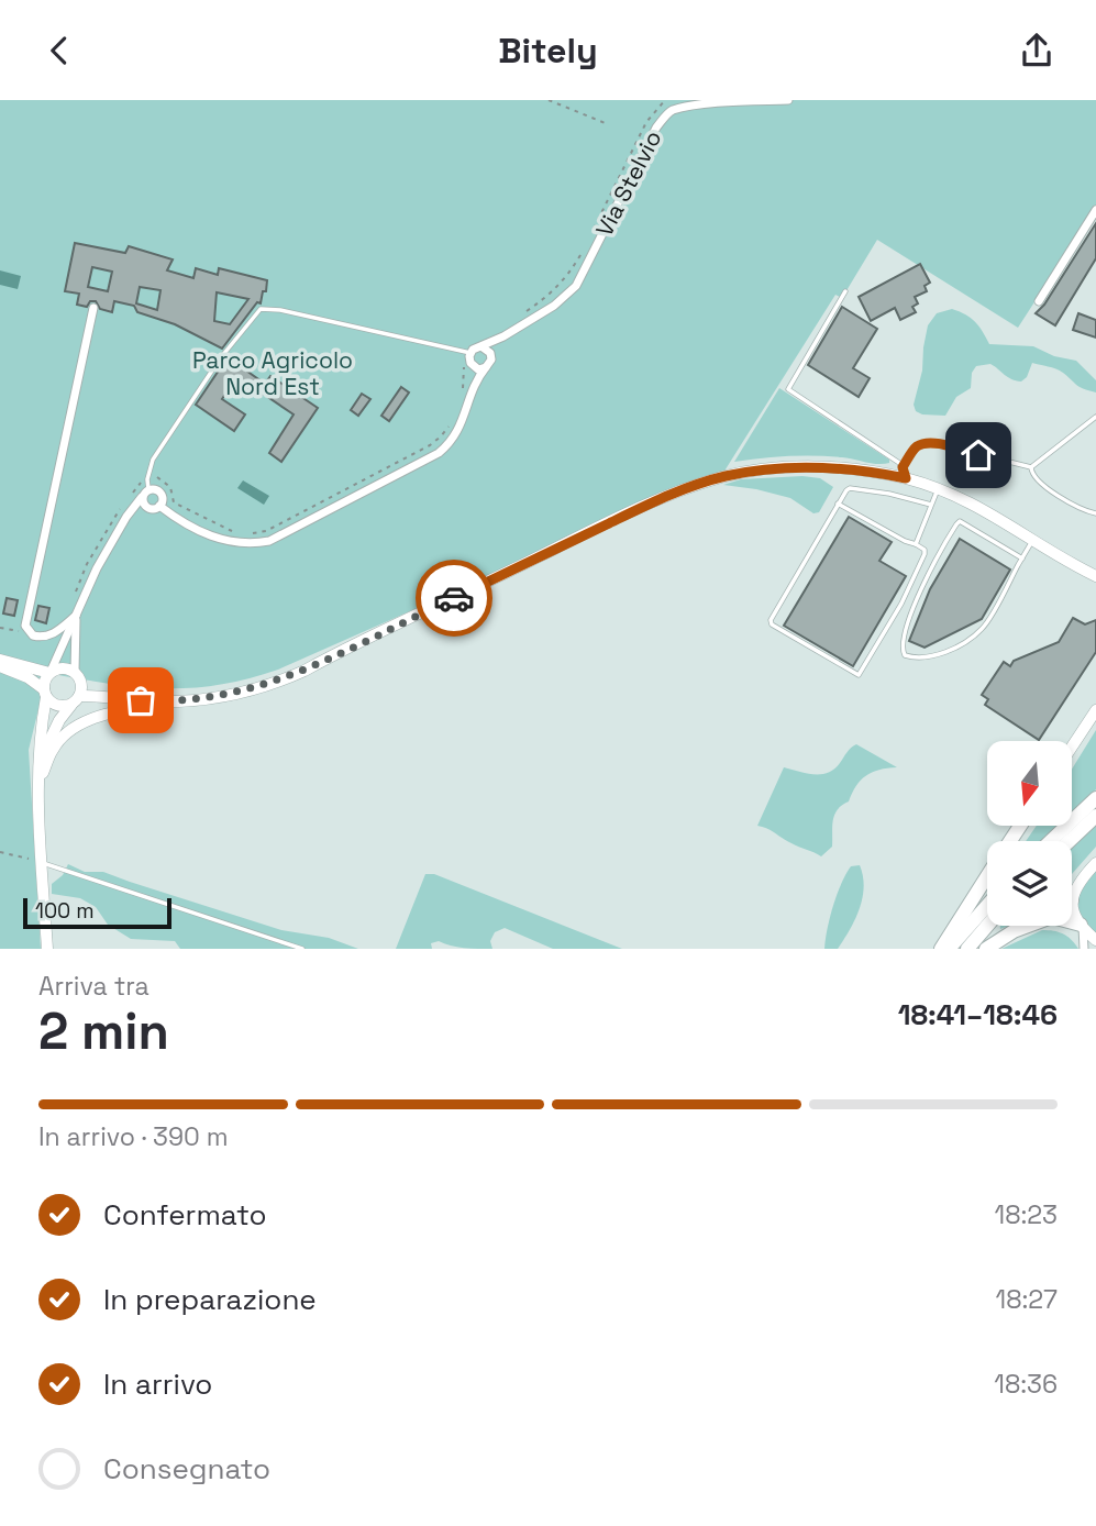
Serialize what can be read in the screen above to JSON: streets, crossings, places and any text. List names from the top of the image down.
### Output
{
  "streets": {
    "street": ["Via Stelvio"]
  },
  "parks": ["Parco Agricolo Nord Est"],
  "scale_bar": "100 m",
  "north": "bottom",
  "page": {
    "header": "Bitely",
    "scale": "100 m",
    "heading": ["2 min", "Arriva tra", "18:41–18:46"],
    "bar": "In arrivo · 390 m",
    "list": [
      ["Confermato", "18:23"],
      ["In preparazione", "18:27"],
      ["In arrivo", "18:36"],
      "Consegnato"
    ]
  }
}
